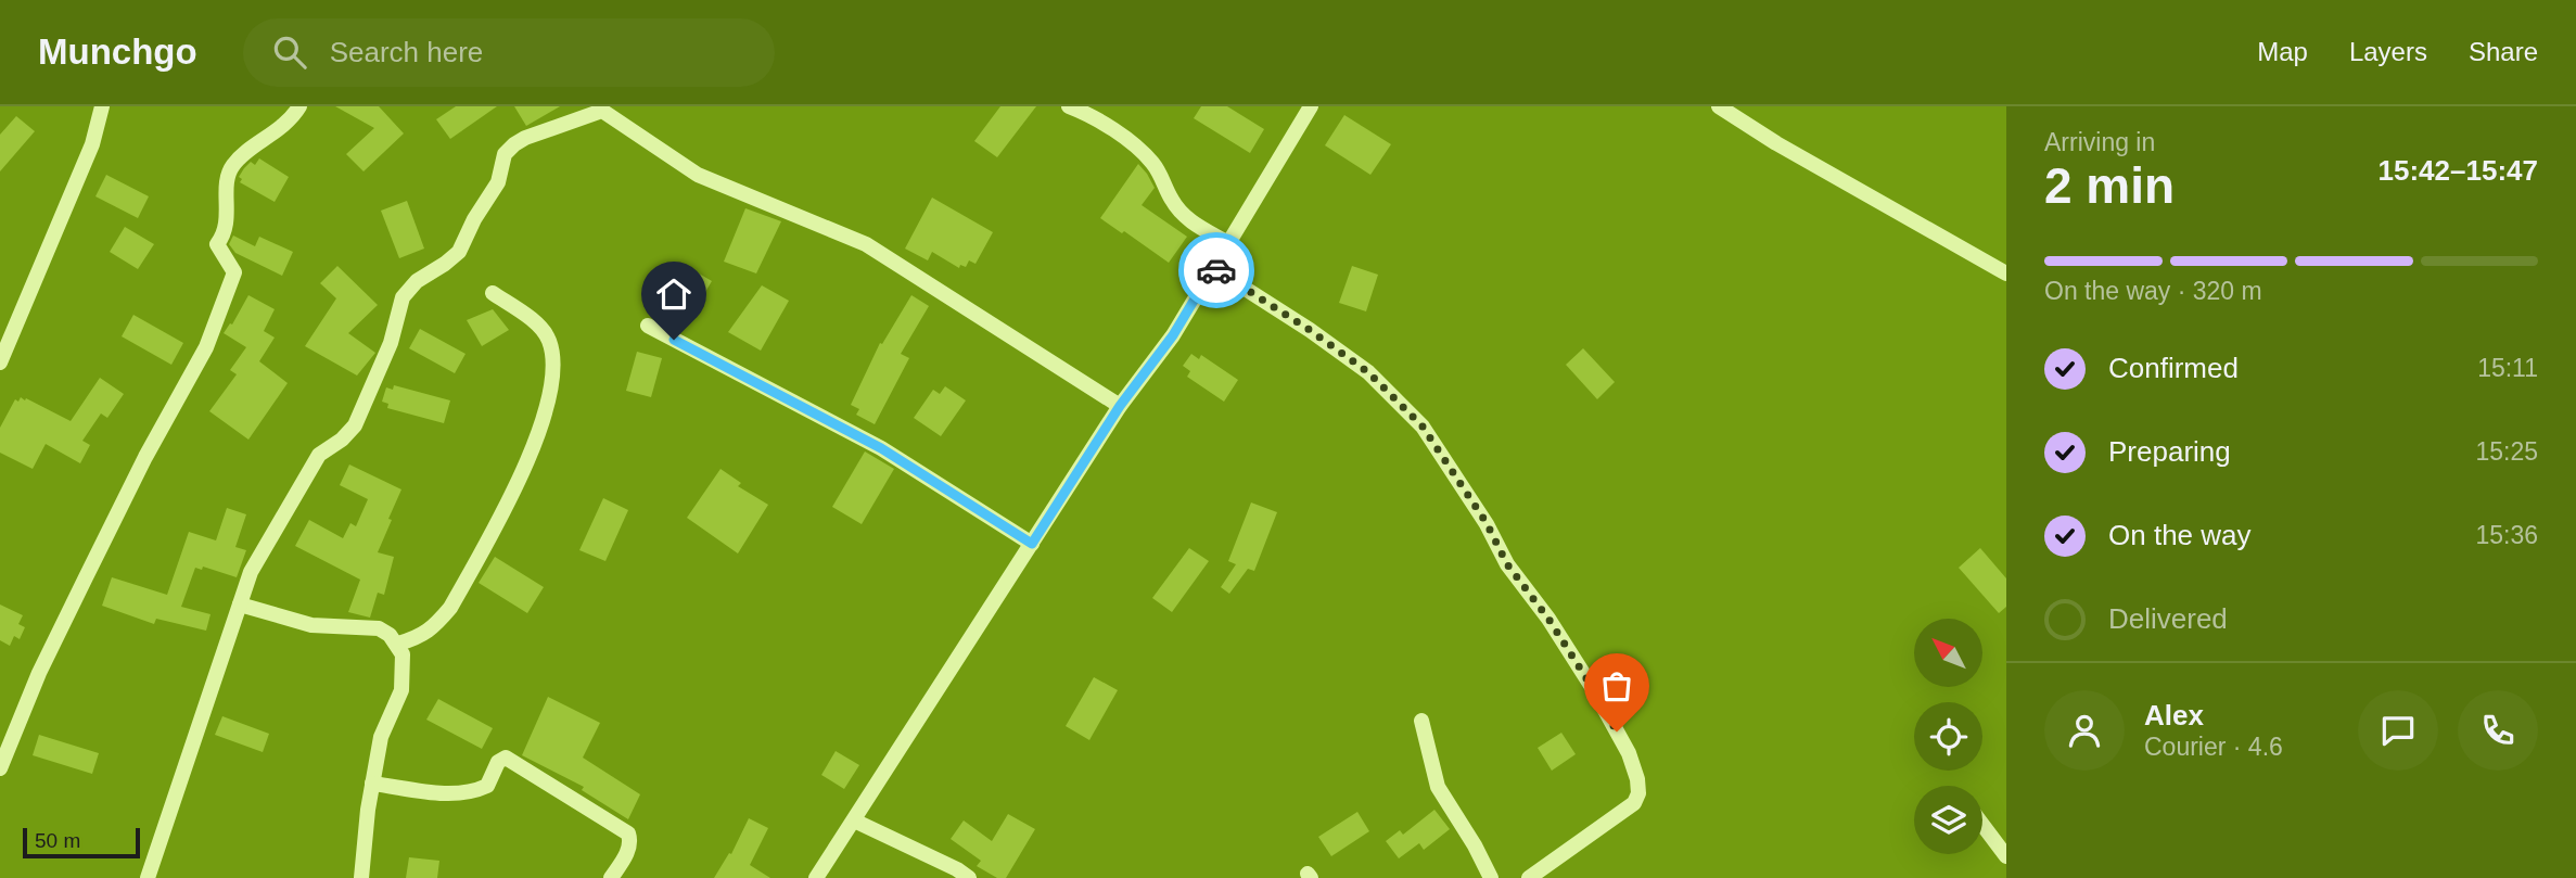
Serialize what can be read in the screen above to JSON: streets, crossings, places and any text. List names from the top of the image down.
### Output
{
  "scale_bar": "50 m",
  "north": "top left",
  "page": {
    "header": "Munchgo",
    "search": "Search here",
    "nav": ["Map", "Layers", "Share"],
    "heading": ["2 min", "Arriving in", "15:42–15:47"],
    "panel": ["Alex", "Courier · 4.6"],
    "bar": "On the way · 320 m",
    "list": [
      ["Confirmed", "15:11"],
      ["Preparing", "15:25"],
      ["On the way", "15:36"],
      "Delivered"
    ],
    "scale": "50 m"
  }
}
